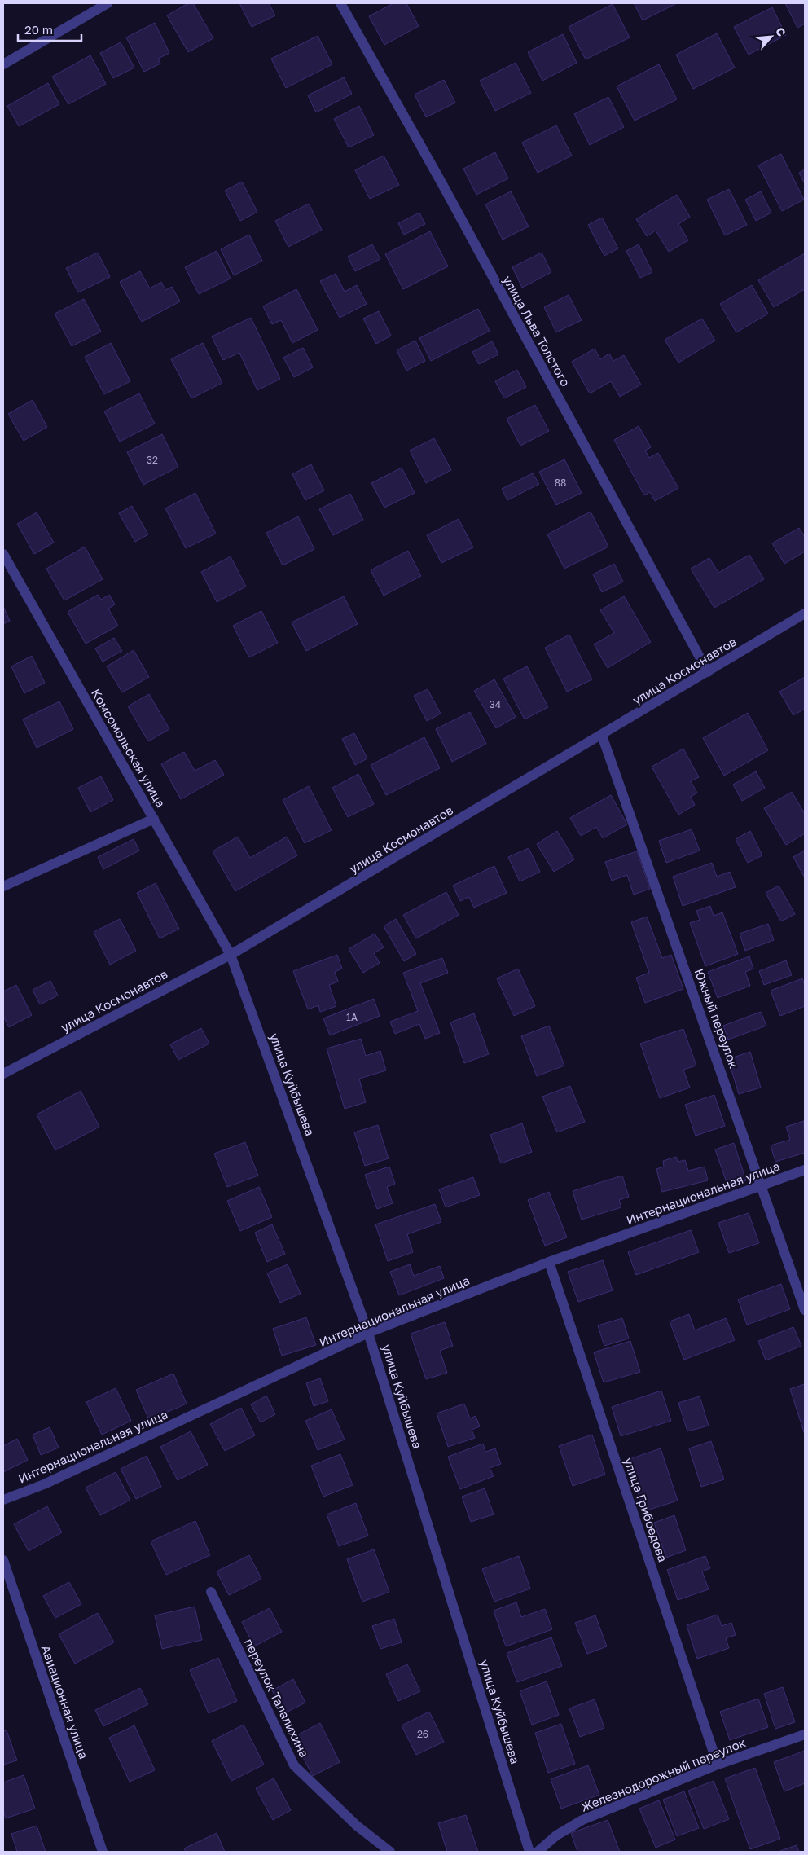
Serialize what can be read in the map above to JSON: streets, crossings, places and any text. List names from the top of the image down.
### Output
{
  "streets": {
    "street": [
      "улица Льва Толстого",
      "улица Космонавтов",
      "Комсомольская улица",
      "Южный переулок",
      "улица Куйбышева",
      "Интернациональная улица",
      "улица Грибоедова",
      "переулок Талалихина",
      "Авиационная улица",
      "Железнодорожный переулок"
    ]
  },
  "crossings": [
    ["улица Льва Толстого", "улица Космонавтов"],
    ["улица Космонавтов", "Комсомольская улица"],
    ["улица Космонавтов", "Южный переулок"],
    ["улица Космонавтов", "улица Куйбышева"],
    ["Комсомольская улица", "улица Куйбышева"],
    ["Южный переулок", "Интернациональная улица"],
    ["улица Куйбышева", "Интернациональная улица"],
    ["Интернациональная улица", "улица Грибоедова"],
    ["улица Грибоедова", "Железнодорожный переулок"]
  ],
  "house_numbers": [
    "32",
    "88",
    "34",
    "1А",
    "26"
  ],
  "scale_bar": "20 m",
  "north": "top right"
}
